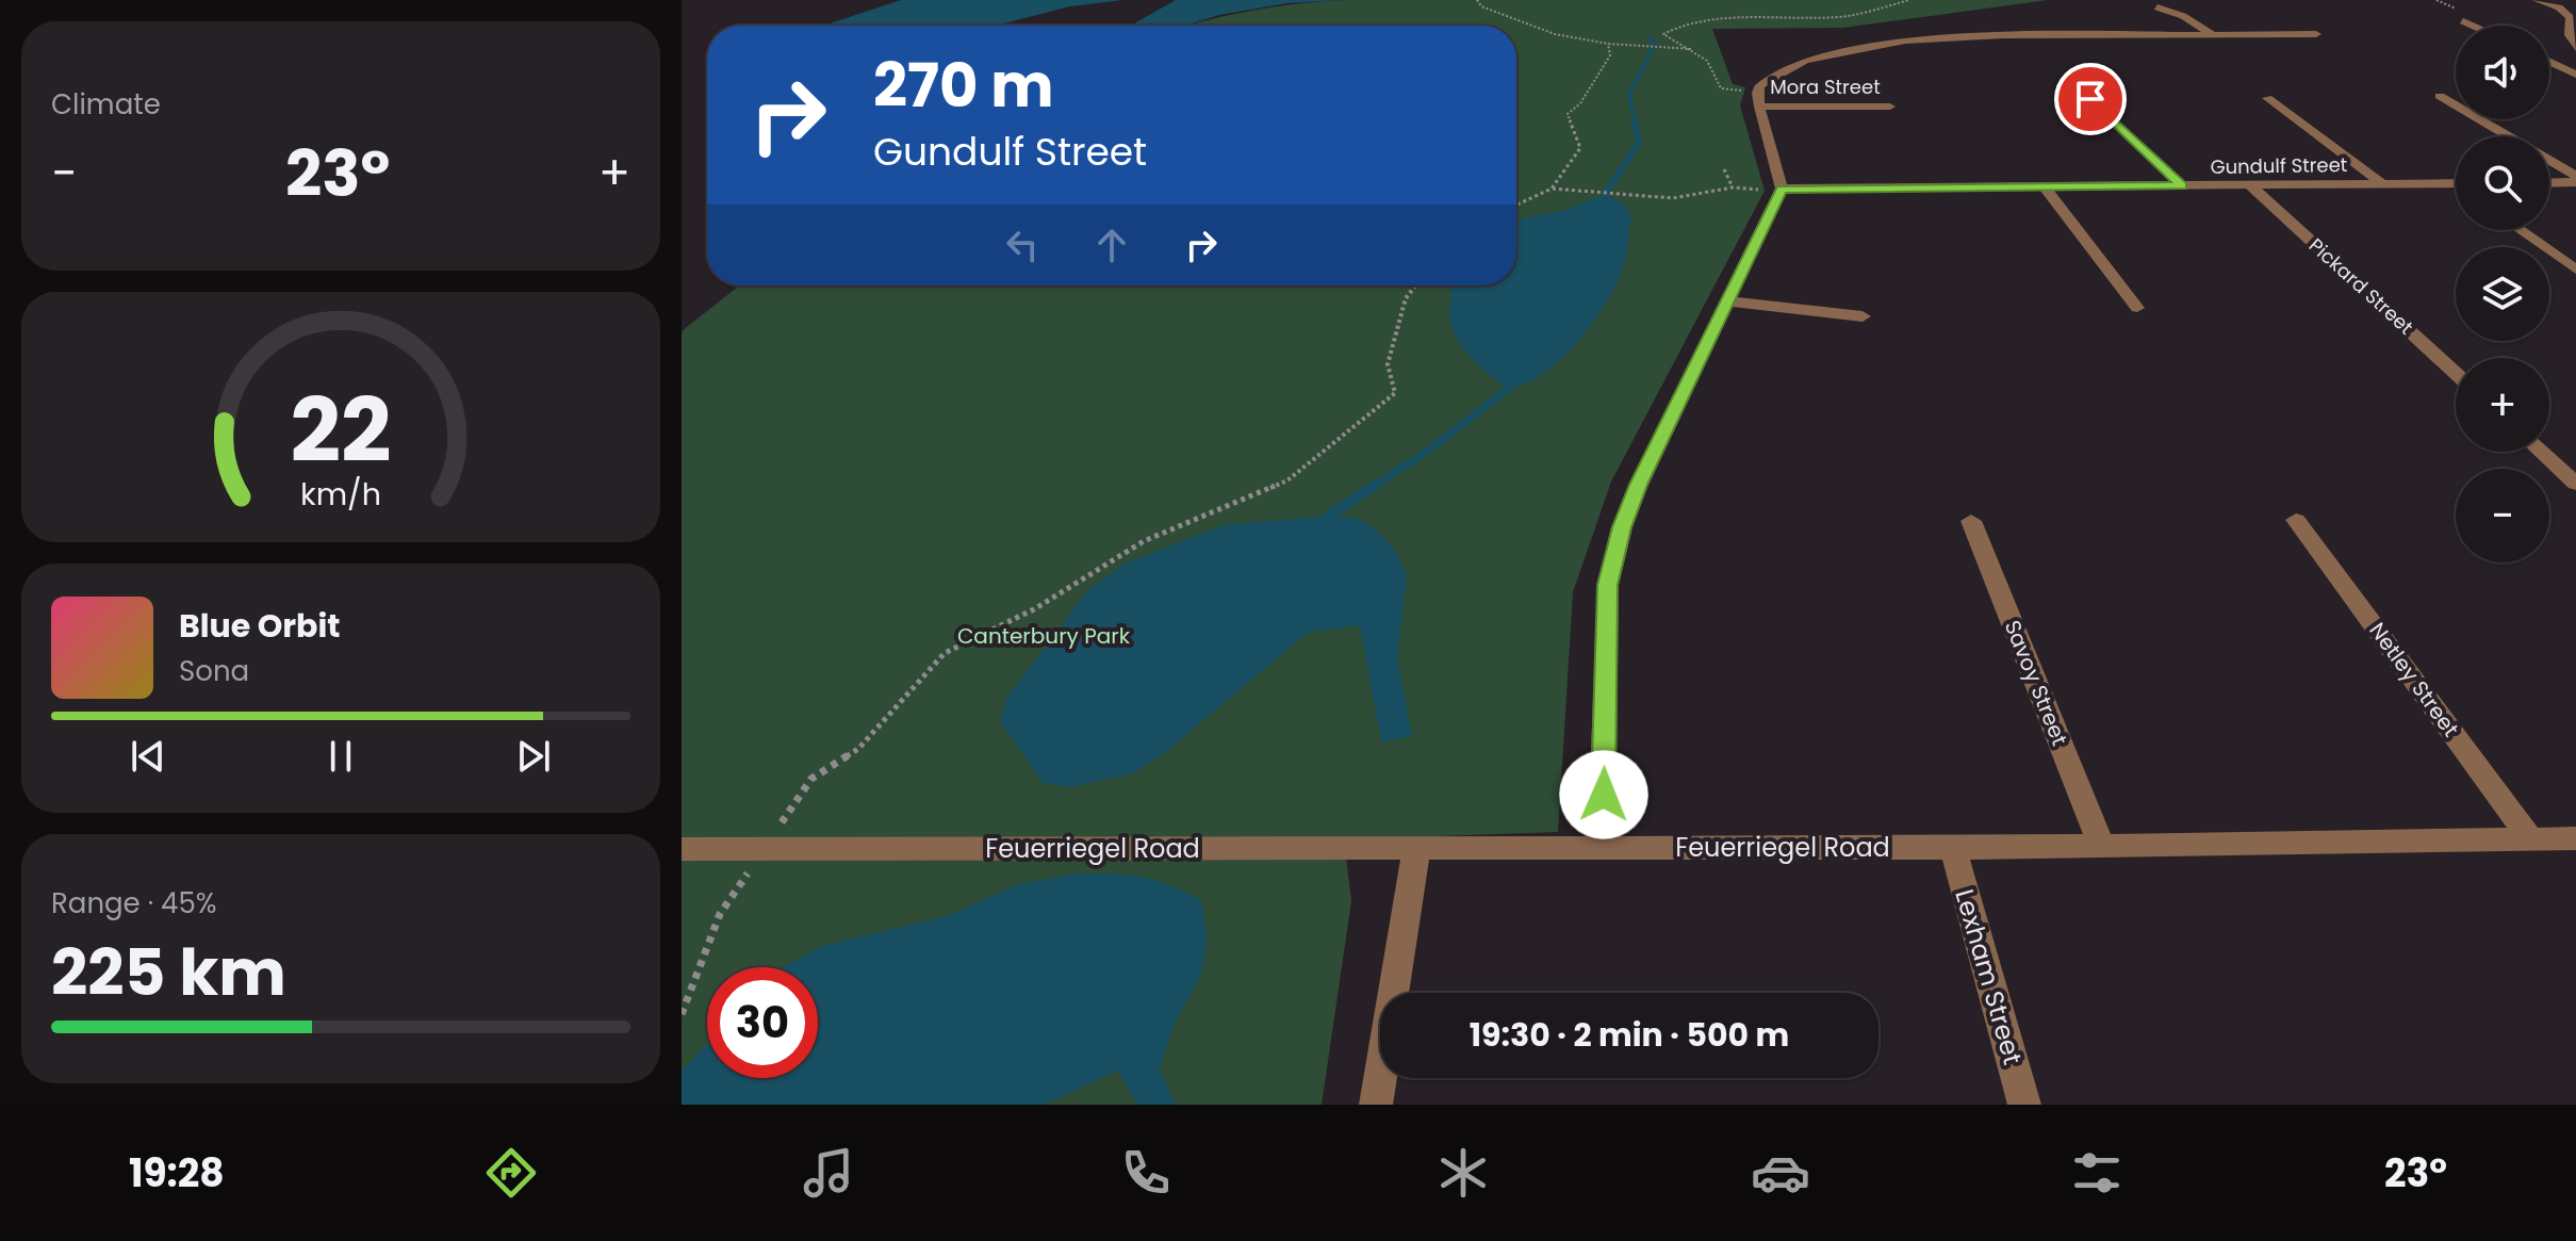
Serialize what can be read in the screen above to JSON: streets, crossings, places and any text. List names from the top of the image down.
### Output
{
  "streets": {
    "street": [
      "Mora Street",
      "Gundulf Street",
      "Pickard Street",
      "Netley Street",
      "Savoy Street",
      "Feuerriegel Road",
      "Lexham Street"
    ]
  },
  "crossings": [
    ["Gundulf Street", "Pickard Street"],
    ["Netley Street", "Feuerriegel Road"],
    ["Savoy Street", "Feuerriegel Road"],
    ["Feuerriegel Road", "Lexham Street"]
  ],
  "parks": ["Canterbury Park"],
  "page": {
    "tile": [
      "Climate",
      ["Range · 45%", "225 km"]
    ],
    "map_buttons": ["+", "−"],
    "turn": ["270 m", "Gundulf Street"],
    "heat": ["−", "23°", "+"],
    "song": ["Blue Orbit", "Sona"],
    "limit": "30",
    "trip": "19:30 · 2 min · 500 m",
    "tabs": ["19:28", "23°"],
    "gauge": ["22", "km/h"]
  }
}
